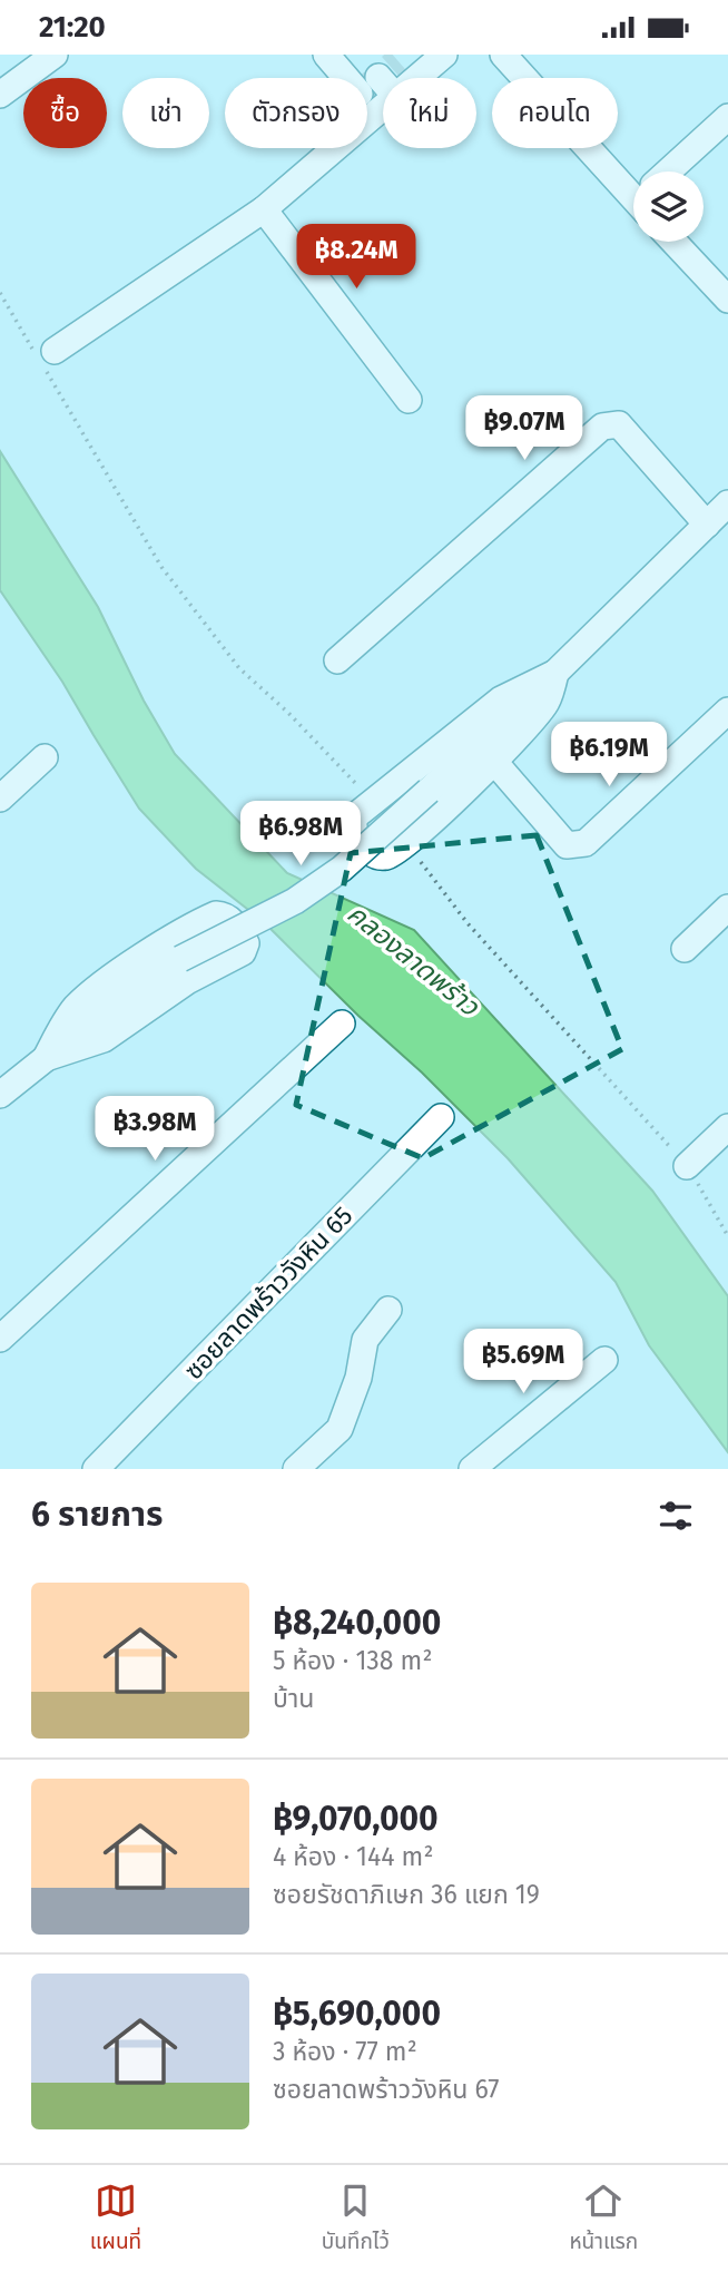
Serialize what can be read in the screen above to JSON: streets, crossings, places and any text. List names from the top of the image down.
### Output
{
  "streets": {
    "street": ["ซอยลาดพร้าววังหิน 65"]
  },
  "water": ["คลองลาดพร้าว"],
  "page": {
    "status": "21:20",
    "chip": [
      "ซื้อ",
      "เช่า",
      "ตัวกรอง",
      "ใหม่",
      "คอนโด"
    ],
    "price": [
      "฿8.24M",
      "฿9.07M",
      "฿6.19M",
      "฿6.98M",
      "฿3.98M",
      "฿5.69M"
    ],
    "heading": "6 รายการ",
    "list": [
      {
        "name": "฿8,240,000",
        "note": "5 ห้อง · 138 m² · บ้าน"
      },
      {
        "name": "฿9,070,000",
        "note": "4 ห้อง · 144 m² · ซอยรัชดาภิเษก 36 แยก 19"
      },
      {
        "name": "฿5,690,000",
        "note": "3 ห้อง · 77 m² · ซอยลาดพร้าววังหิน 67"
      }
    ],
    "tabs": ["แผนที่", "บันทึกไว้", "หน้าแรก"]
  }
}
